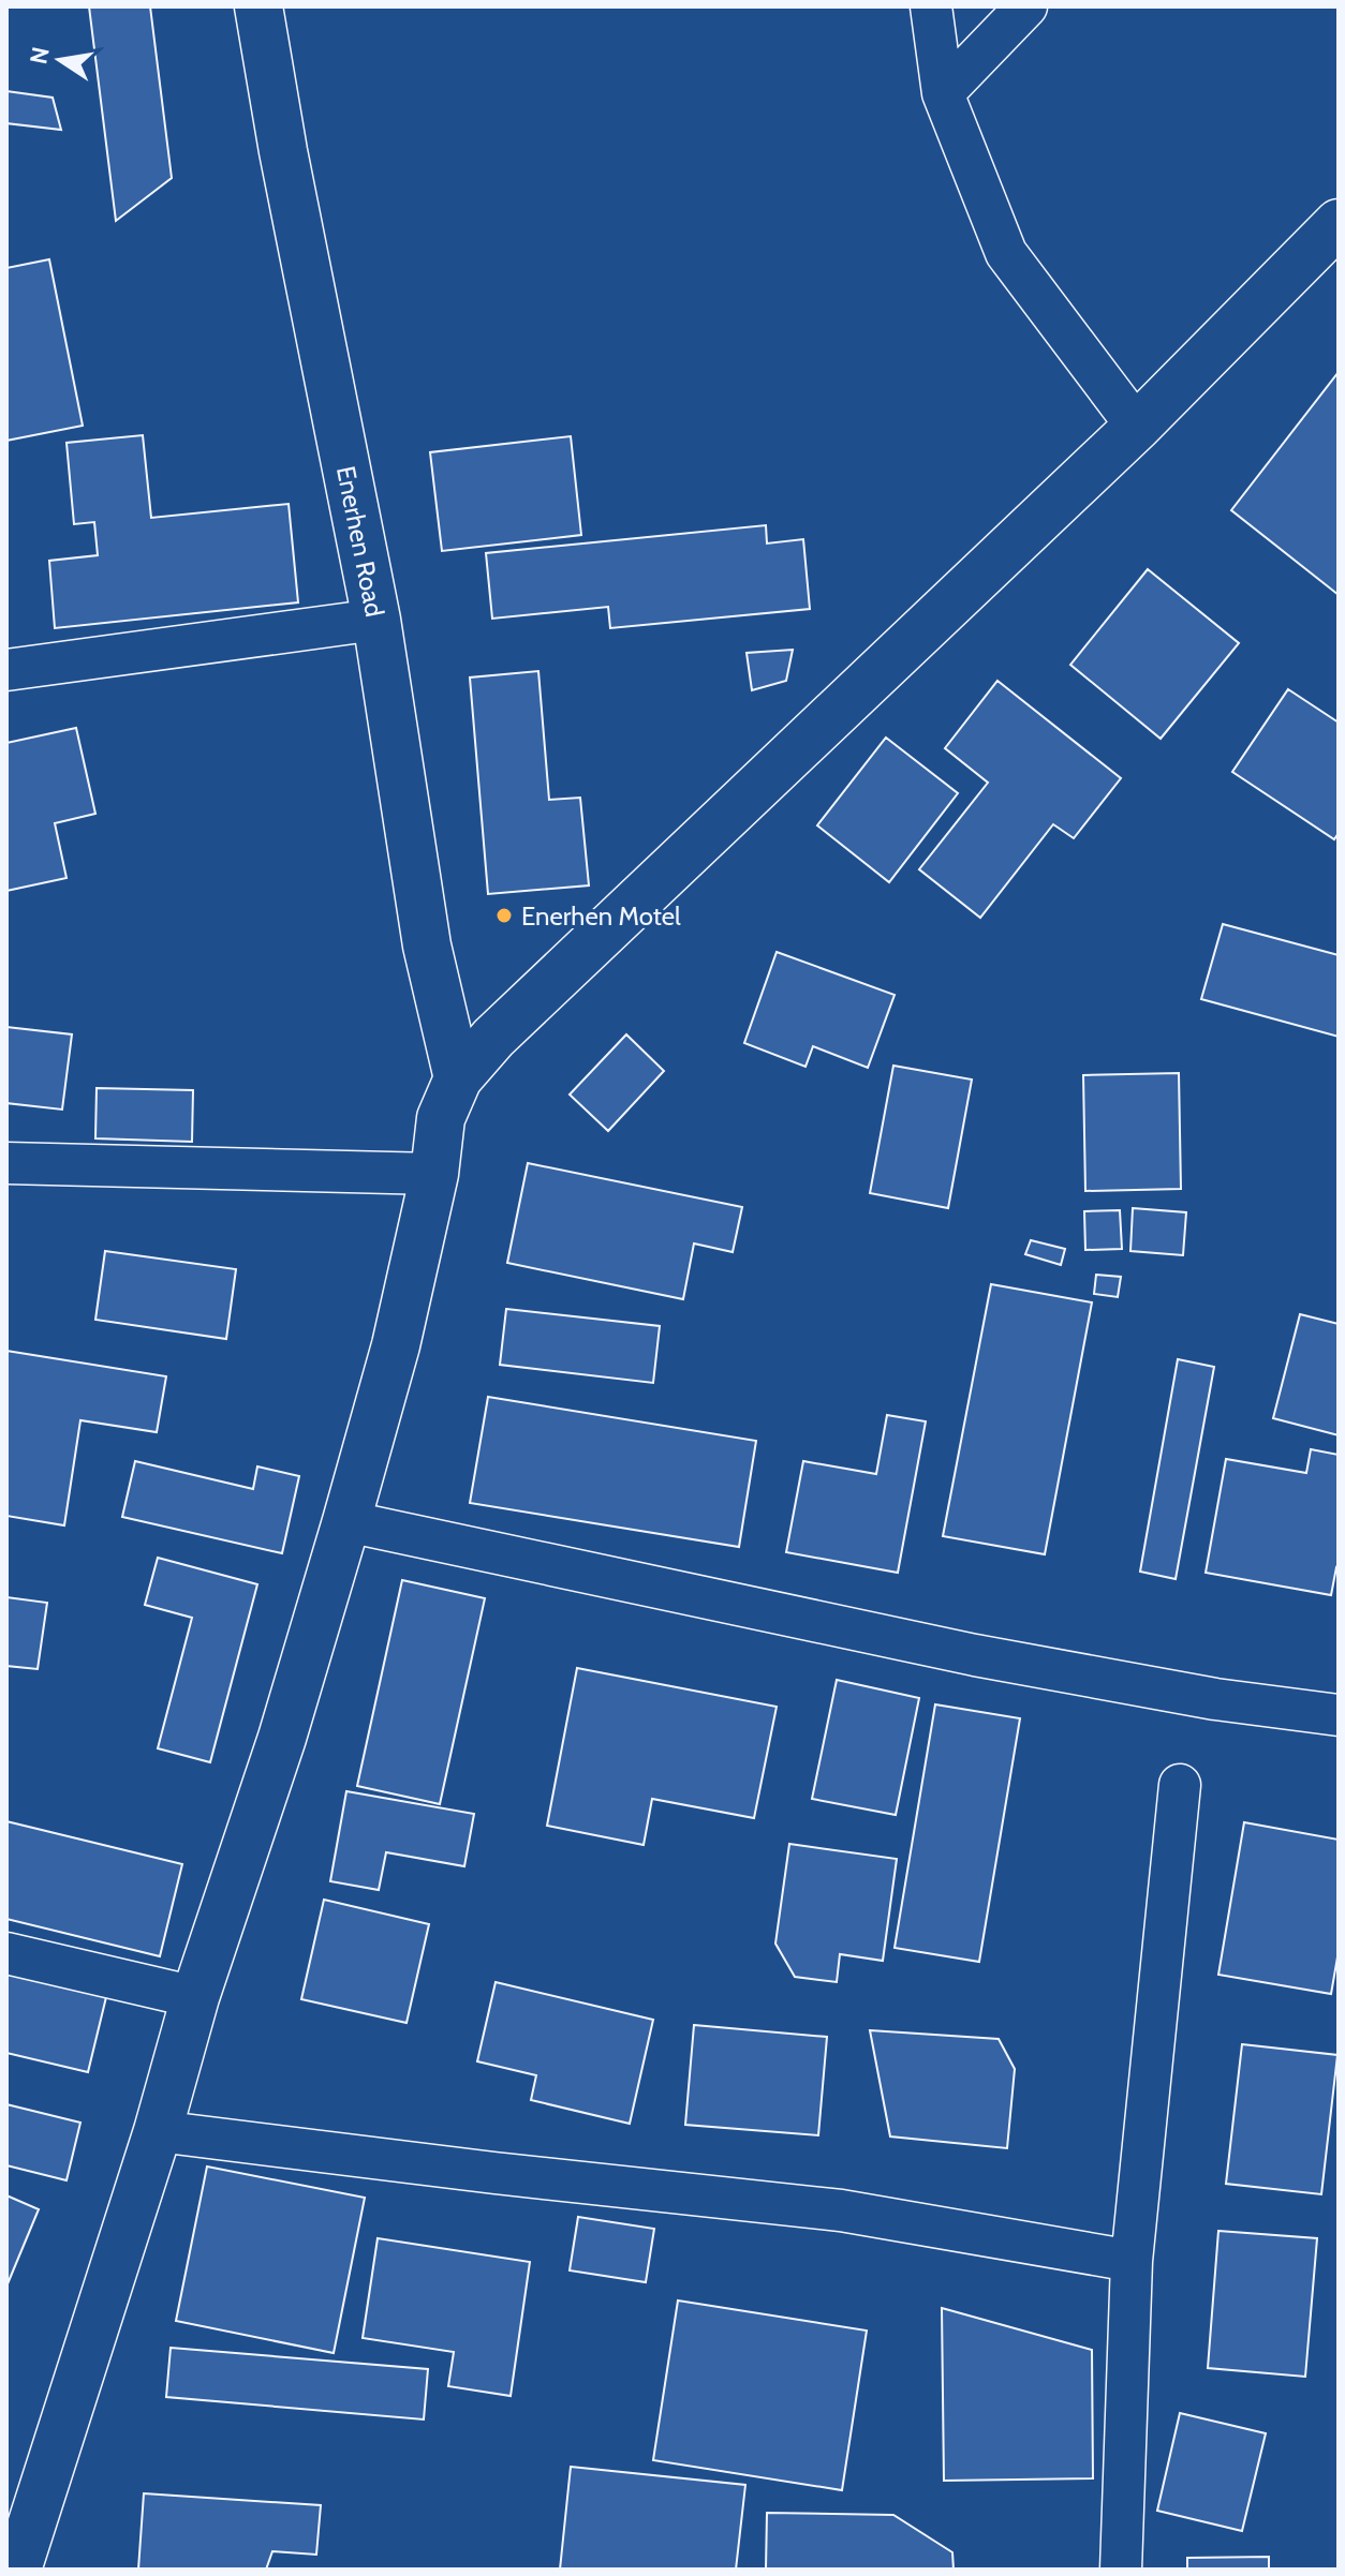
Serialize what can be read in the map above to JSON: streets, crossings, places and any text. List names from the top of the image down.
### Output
{
  "streets": {
    "main road": ["Enerhen Road"]
  },
  "places": ["Enerhen Motel"],
  "north": "left"
}
